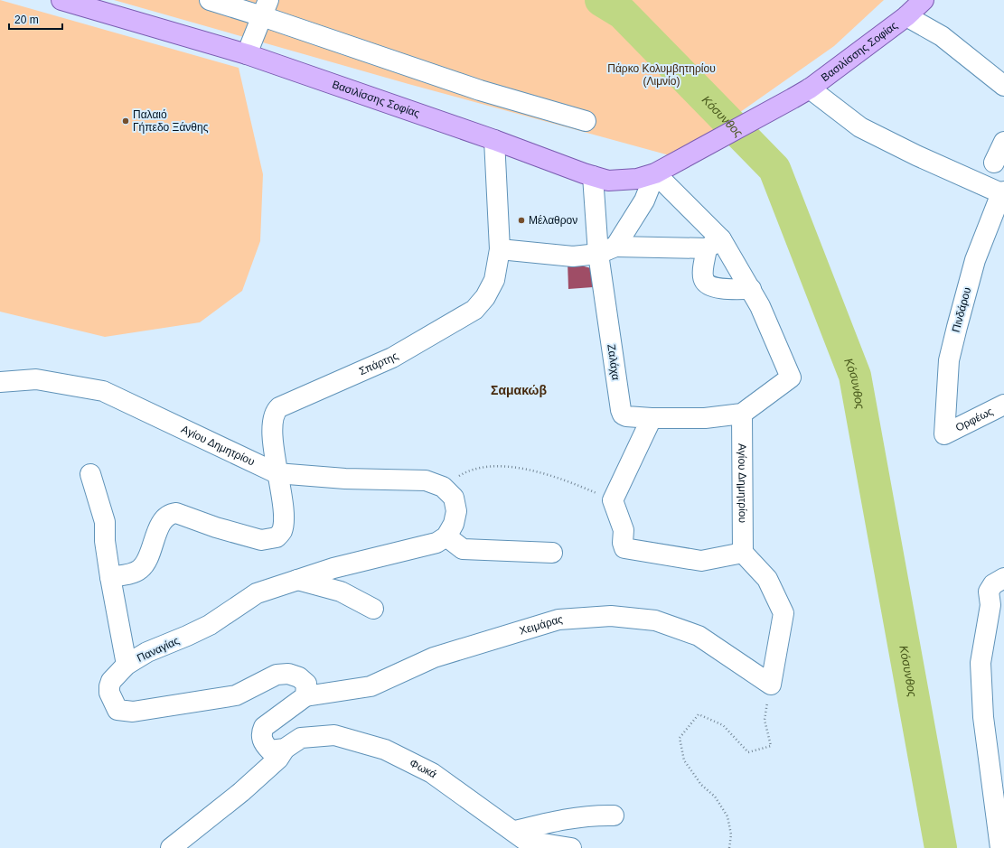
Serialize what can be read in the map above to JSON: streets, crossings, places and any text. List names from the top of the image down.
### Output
{
  "streets": {
    "main road": ["Βασιλίσσης Σοφίας"],
    "street": [
      "Πινδάρου",
      "Ζαλάχα",
      "Σπάρτης",
      "Ορφέως",
      "Αγίου Δημητρίου",
      "Χειμάρας",
      "Παναγίας",
      "Φωκά"
    ]
  },
  "crossings": [
    ["Βασιλίσσης Σοφίας", "Ζαλάχα"],
    ["Βασιλίσσης Σοφίας", "Σπάρτης"],
    ["Πινδάρου", "Ορφέως"],
    ["Ζαλάχα", "Αγίου Δημητρίου"],
    ["Σπάρτης", "Αγίου Δημητρίου"],
    ["Χειμάρας", "Παναγίας"]
  ],
  "districts": ["Σαμακώβ"],
  "water": ["Κόσυνθος"],
  "parks": ["Πάρκο Κολυμβητηρίου (Λιμνίο)"],
  "places": ["Παλαιό Γήπεδο Ξάνθης", "Μέλαθρον"],
  "scale_bar": "20 m"
}
